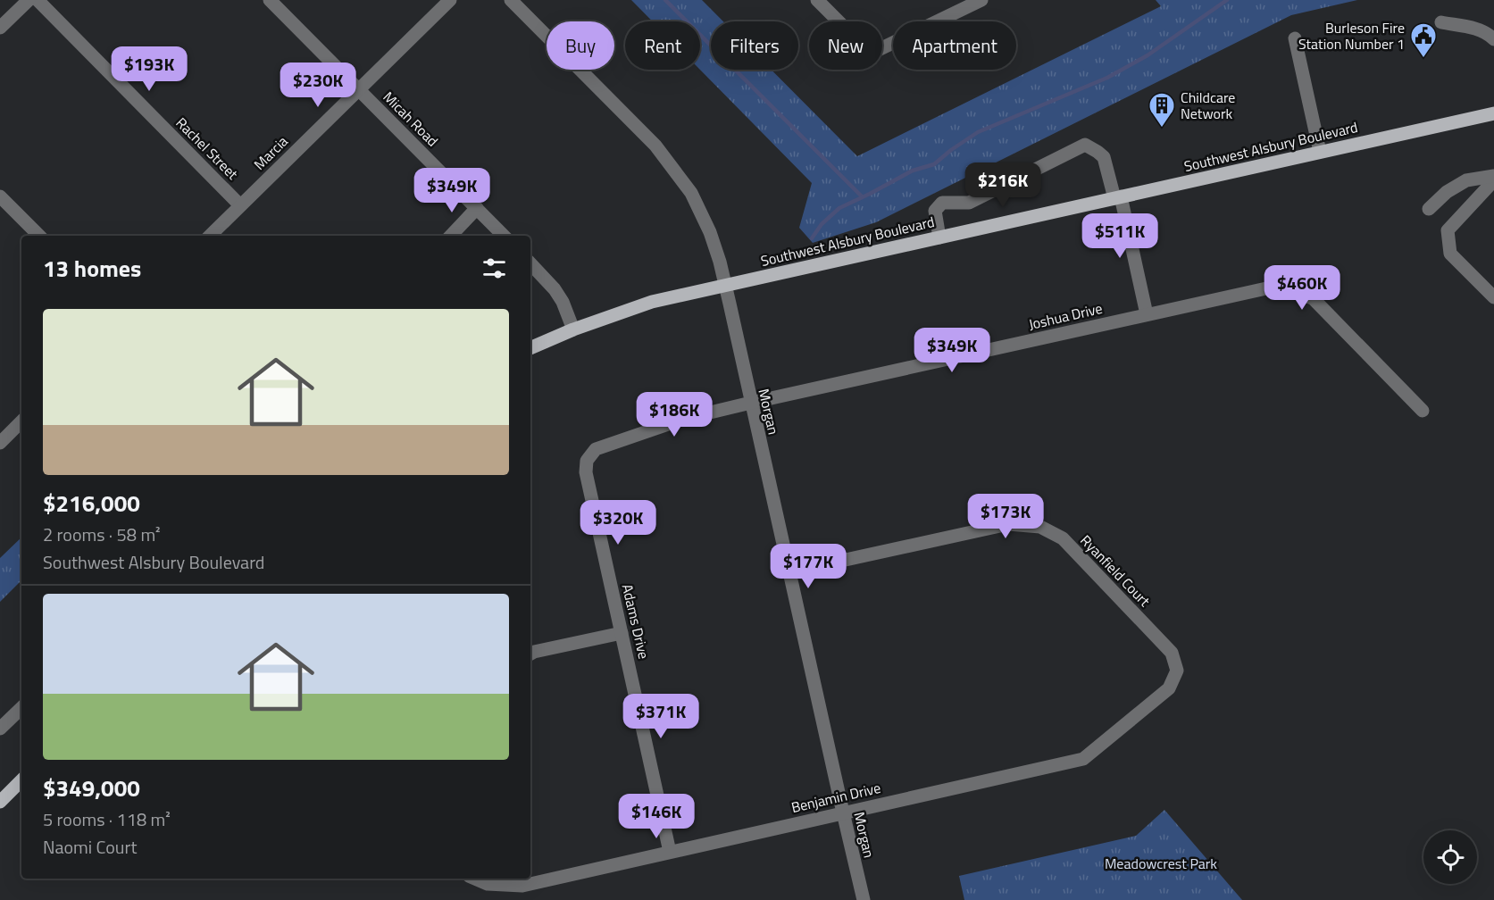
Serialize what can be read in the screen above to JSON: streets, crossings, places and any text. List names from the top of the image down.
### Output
{
  "streets": {
    "main road": ["Southwest Alsbury Boulevard"],
    "street": [
      "Micah Road",
      "Rachel Street",
      "Marcia",
      "Joshua Drive",
      "Morgan",
      "Ryanfield Court",
      "Adams Drive",
      "Benjamin Drive"
    ]
  },
  "crossings": [
    ["Micah Road", "Marcia"],
    ["Southwest Alsbury Boulevard", "Morgan"],
    ["Rachel Street", "Marcia"],
    ["Joshua Drive", "Morgan"],
    ["Joshua Drive", "Adams Drive"],
    ["Morgan", "Ryanfield Court"],
    ["Morgan", "Benjamin Drive"],
    ["Ryanfield Court", "Benjamin Drive"],
    ["Adams Drive", "Benjamin Drive"]
  ],
  "parks": ["Meadowcrest Park"],
  "places": {
    "public building": ["Burleson Fire Station Number 1"],
    "building": ["Childcare Network"]
  },
  "page": {
    "chip": [
      "Buy",
      "Rent",
      "Filters",
      "New",
      "Apartment"
    ],
    "price": [
      "$193K",
      "$230K",
      "$216K",
      "$349K",
      "$511K",
      "$460K",
      "$349K",
      "$186K",
      "$173K",
      "$320K",
      "$177K",
      "$371K",
      "$146K"
    ],
    "heading": "13 homes",
    "list": [
      {
        "name": "$216,000",
        "note": "2 rooms · 58 m² · Southwest Alsbury Boulevard"
      },
      {
        "name": "$349,000",
        "note": "5 rooms · 118 m² · Naomi Court"
      }
    ]
  }
}
